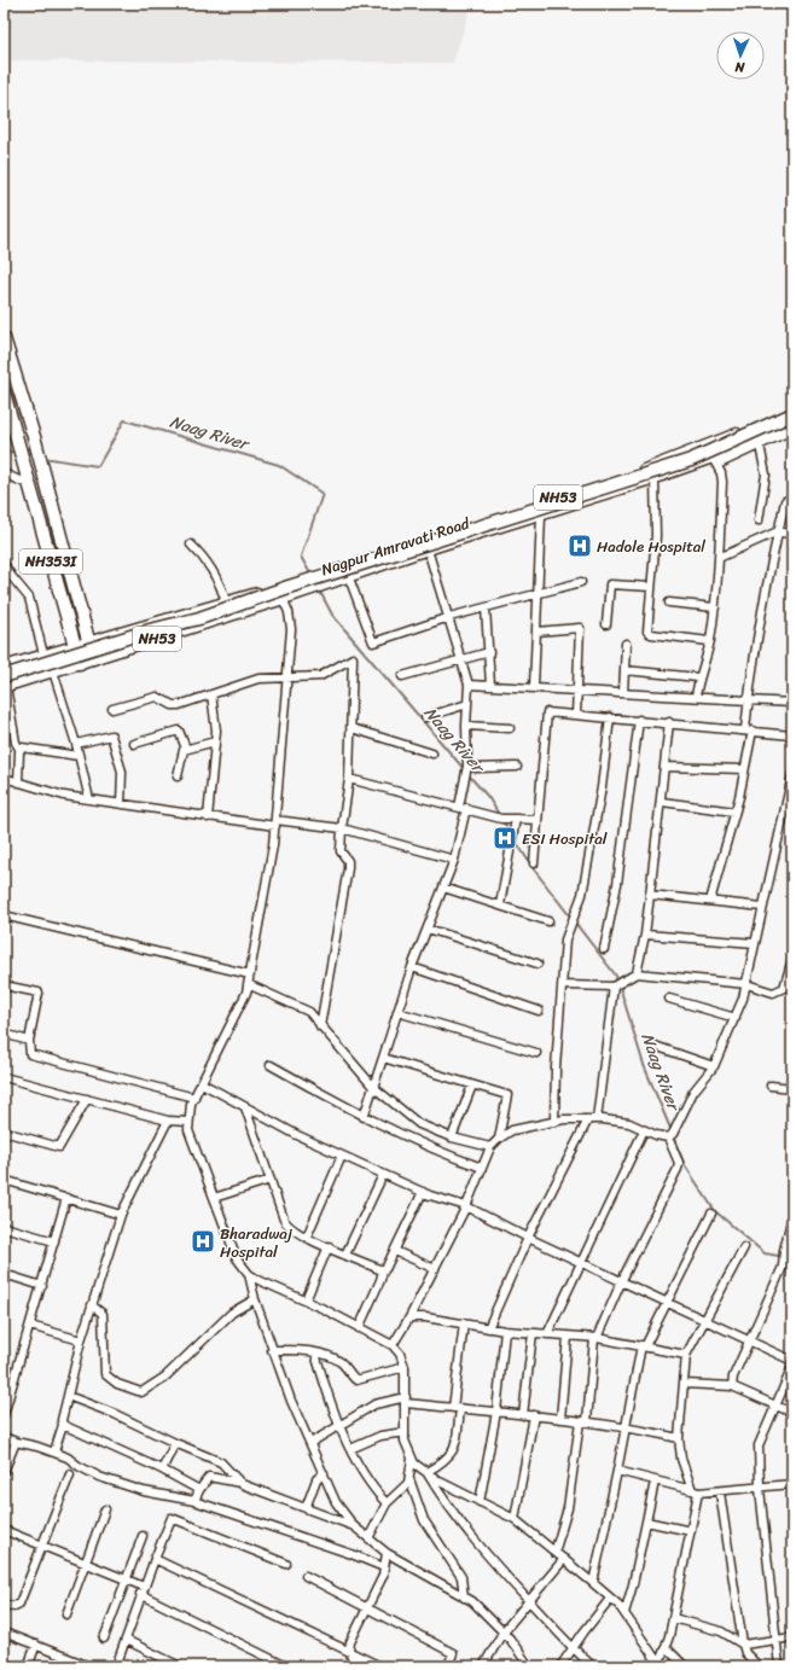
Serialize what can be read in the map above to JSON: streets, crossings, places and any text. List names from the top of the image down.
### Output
{
  "streets": {
    "highway": ["NH353I"],
    "main road": ["NH53", "Nagpur Amravati Road"]
  },
  "crossings": [
    ["Nagpur Amravati Road", "NH353I"]
  ],
  "water": ["Naag River"],
  "places": {
    "hospital": ["Hadole Hospital", "ESI Hospital", "Bharadwaj Hospital"]
  },
  "north": "bottom"
}
